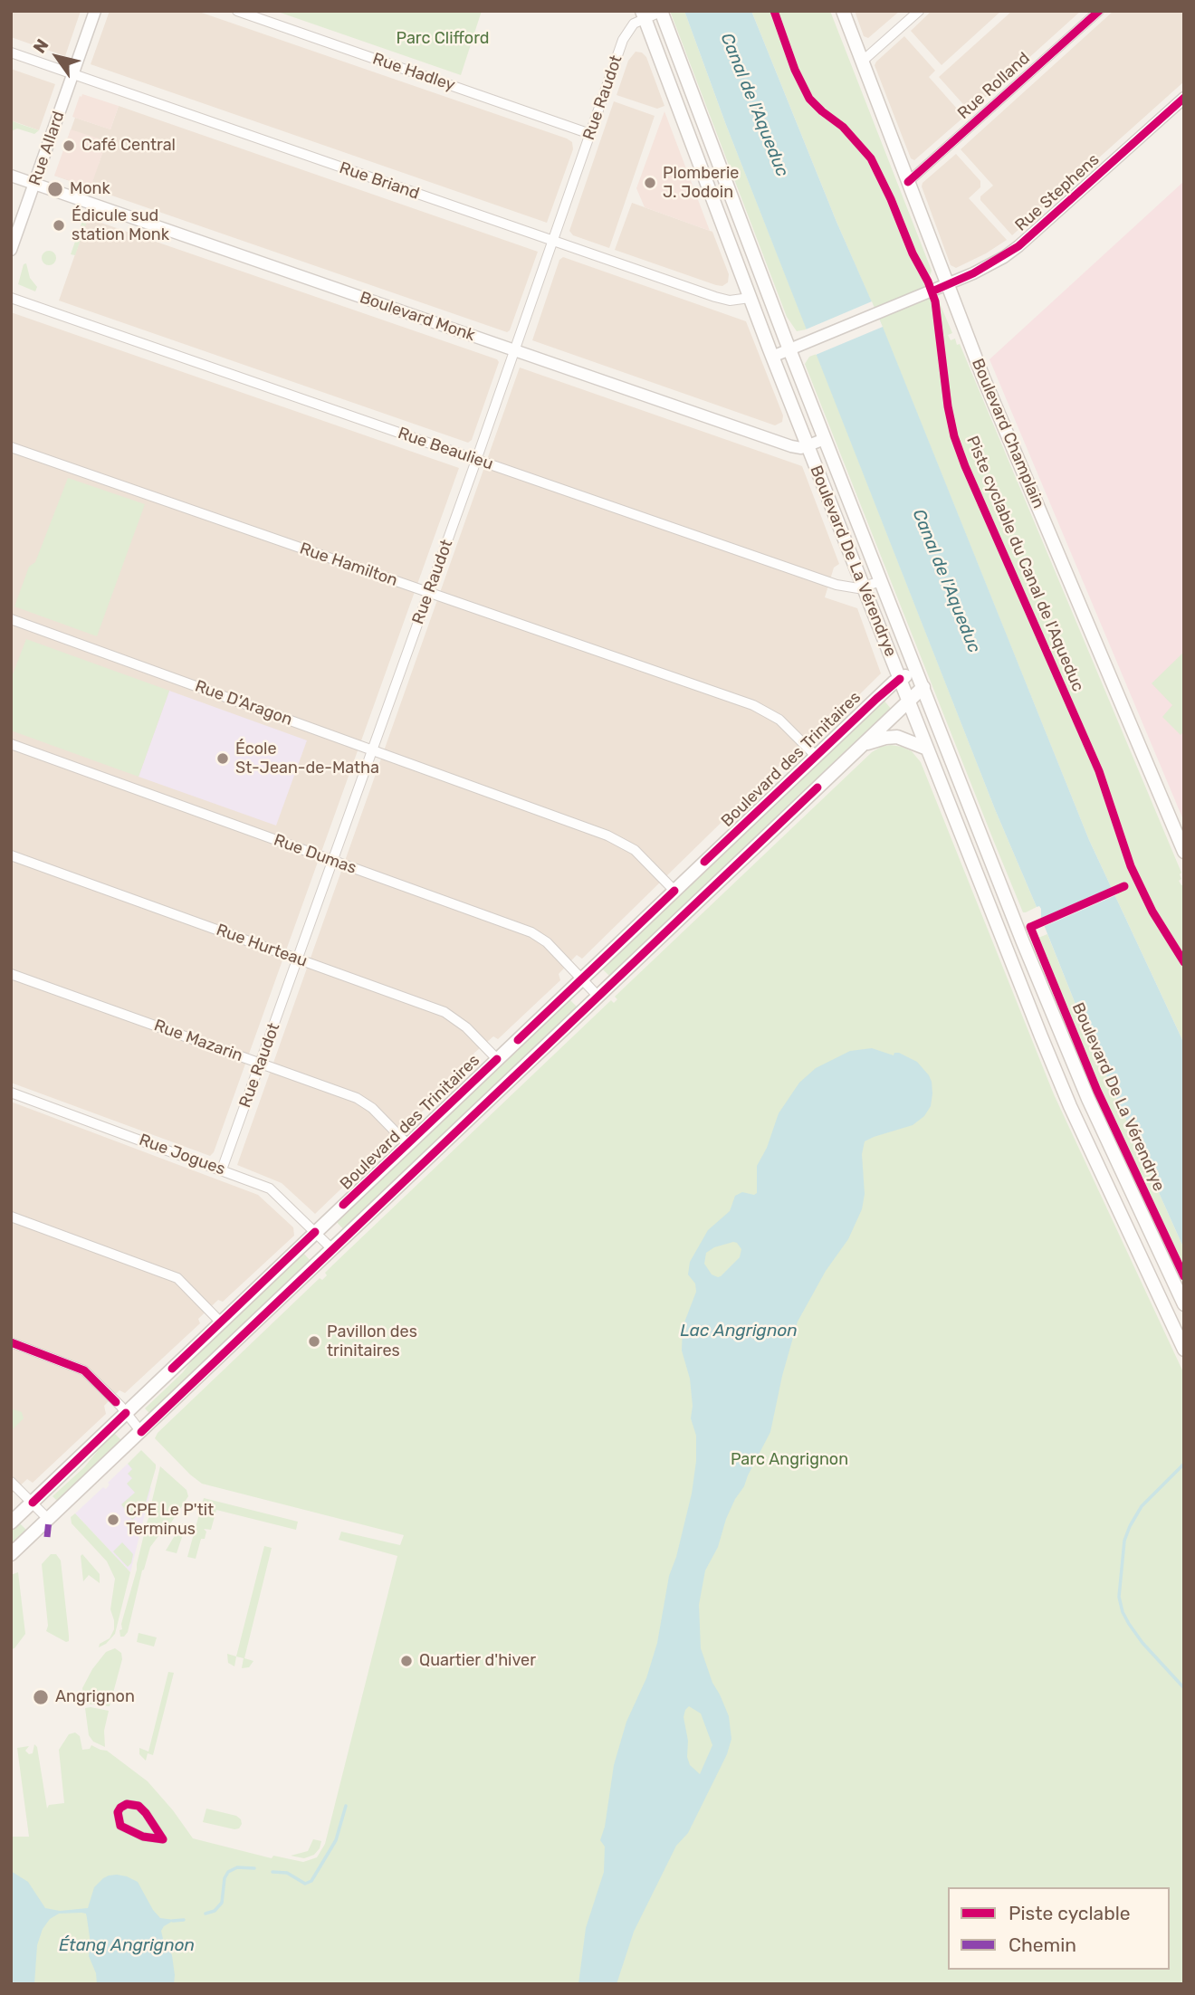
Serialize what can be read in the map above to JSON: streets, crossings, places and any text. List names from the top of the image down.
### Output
{
  "streets": {
    "main road": ["Boulevard Champlain", "Boulevard De La Vérendrye", "Boulevard des Trinitaires"],
    "street": [
      "Rue Hadley",
      "Rue Rolland",
      "Rue Raudot",
      "Rue Allard",
      "Rue Briand",
      "Rue Stephens",
      "Boulevard Monk",
      "Rue Beaulieu",
      "Rue Hamilton",
      "Rue D'Aragon",
      "Rue Dumas",
      "Rue Hurteau",
      "Rue Mazarin",
      "Rue Jogues"
    ],
    "cycle path": ["Piste cyclable du Canal de l'Aqueduc"]
  },
  "crossings": [
    ["Rue Hadley", "Rue Raudot"],
    ["Rue Rolland", "Boulevard Champlain"],
    ["Rue Raudot", "Rue Briand"],
    ["Rue Raudot", "Boulevard Monk"],
    ["Rue Raudot", "Rue Beaulieu"],
    ["Rue Raudot", "Boulevard De La Vérendrye"],
    ["Rue Raudot", "Rue Hamilton"],
    ["Rue Raudot", "Rue D'Aragon"],
    ["Rue Raudot", "Rue Dumas"],
    ["Rue Raudot", "Rue Hurteau"],
    ["Rue Raudot", "Rue Mazarin"],
    ["Rue Raudot", "Rue Jogues"],
    ["Rue Allard", "Rue Briand"],
    ["Rue Allard", "Boulevard Monk"],
    ["Rue Briand", "Boulevard De La Vérendrye"],
    ["Rue Stephens", "Boulevard Champlain"],
    ["Rue Stephens", "Boulevard De La Vérendrye"],
    ["Boulevard Monk", "Boulevard De La Vérendrye"],
    ["Rue Beaulieu", "Boulevard De La Vérendrye"],
    ["Boulevard De La Vérendrye", "Boulevard des Trinitaires"],
    ["Rue Hamilton", "Boulevard des Trinitaires"],
    ["Rue D'Aragon", "Boulevard des Trinitaires"],
    ["Boulevard des Trinitaires", "Rue Dumas"],
    ["Boulevard des Trinitaires", "Rue Hurteau"],
    ["Boulevard des Trinitaires", "Rue Mazarin"],
    ["Boulevard des Trinitaires", "Rue Jogues"]
  ],
  "water": ["Canal de l'Aqueduc", "Lac Angrignon", "Étang Angrignon"],
  "parks": ["Parc Clifford", "Parc Angrignon"],
  "places": [
    "Café Central",
    "Plomberie J. Jodoin",
    "Monk",
    "Édicule sud station Monk",
    "École St-Jean-de-Matha",
    "Pavillon des trinitaires",
    "CPE Le P'tit Terminus",
    "Quartier d'hiver",
    "Angrignon"
  ],
  "legend": ["Piste cyclable", "Chemin"],
  "north": "top left"
}
